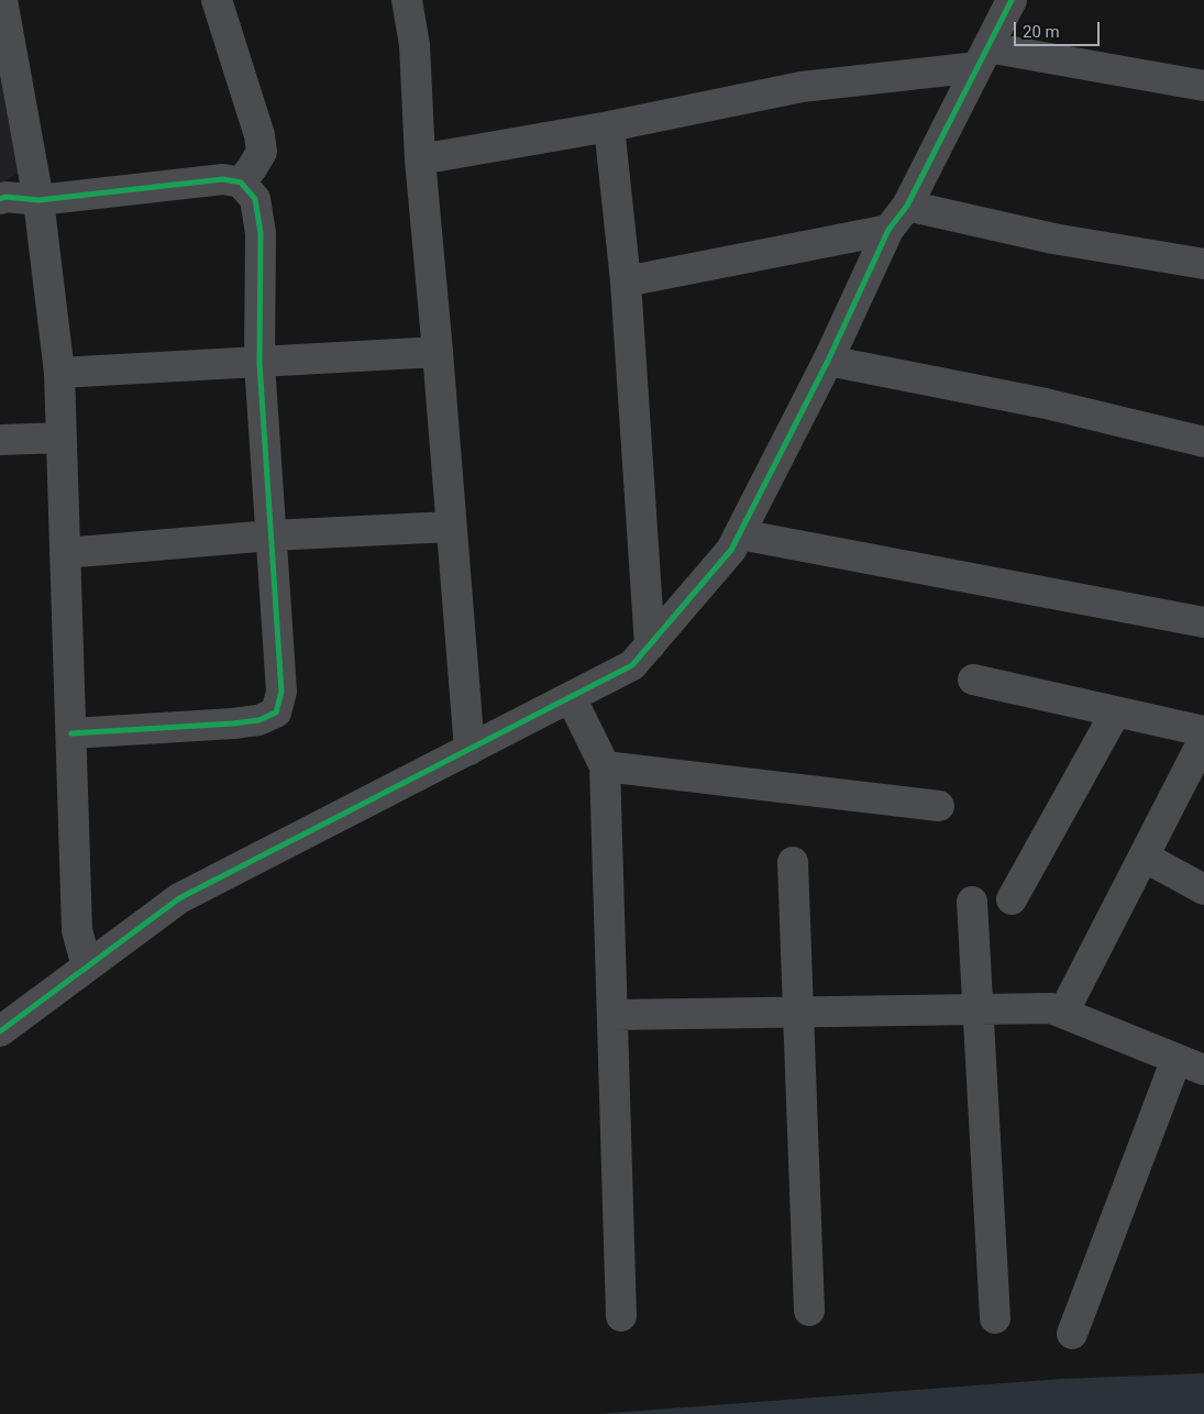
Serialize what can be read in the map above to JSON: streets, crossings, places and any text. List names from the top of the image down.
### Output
{
  "scale_bar": "20 m"
}
